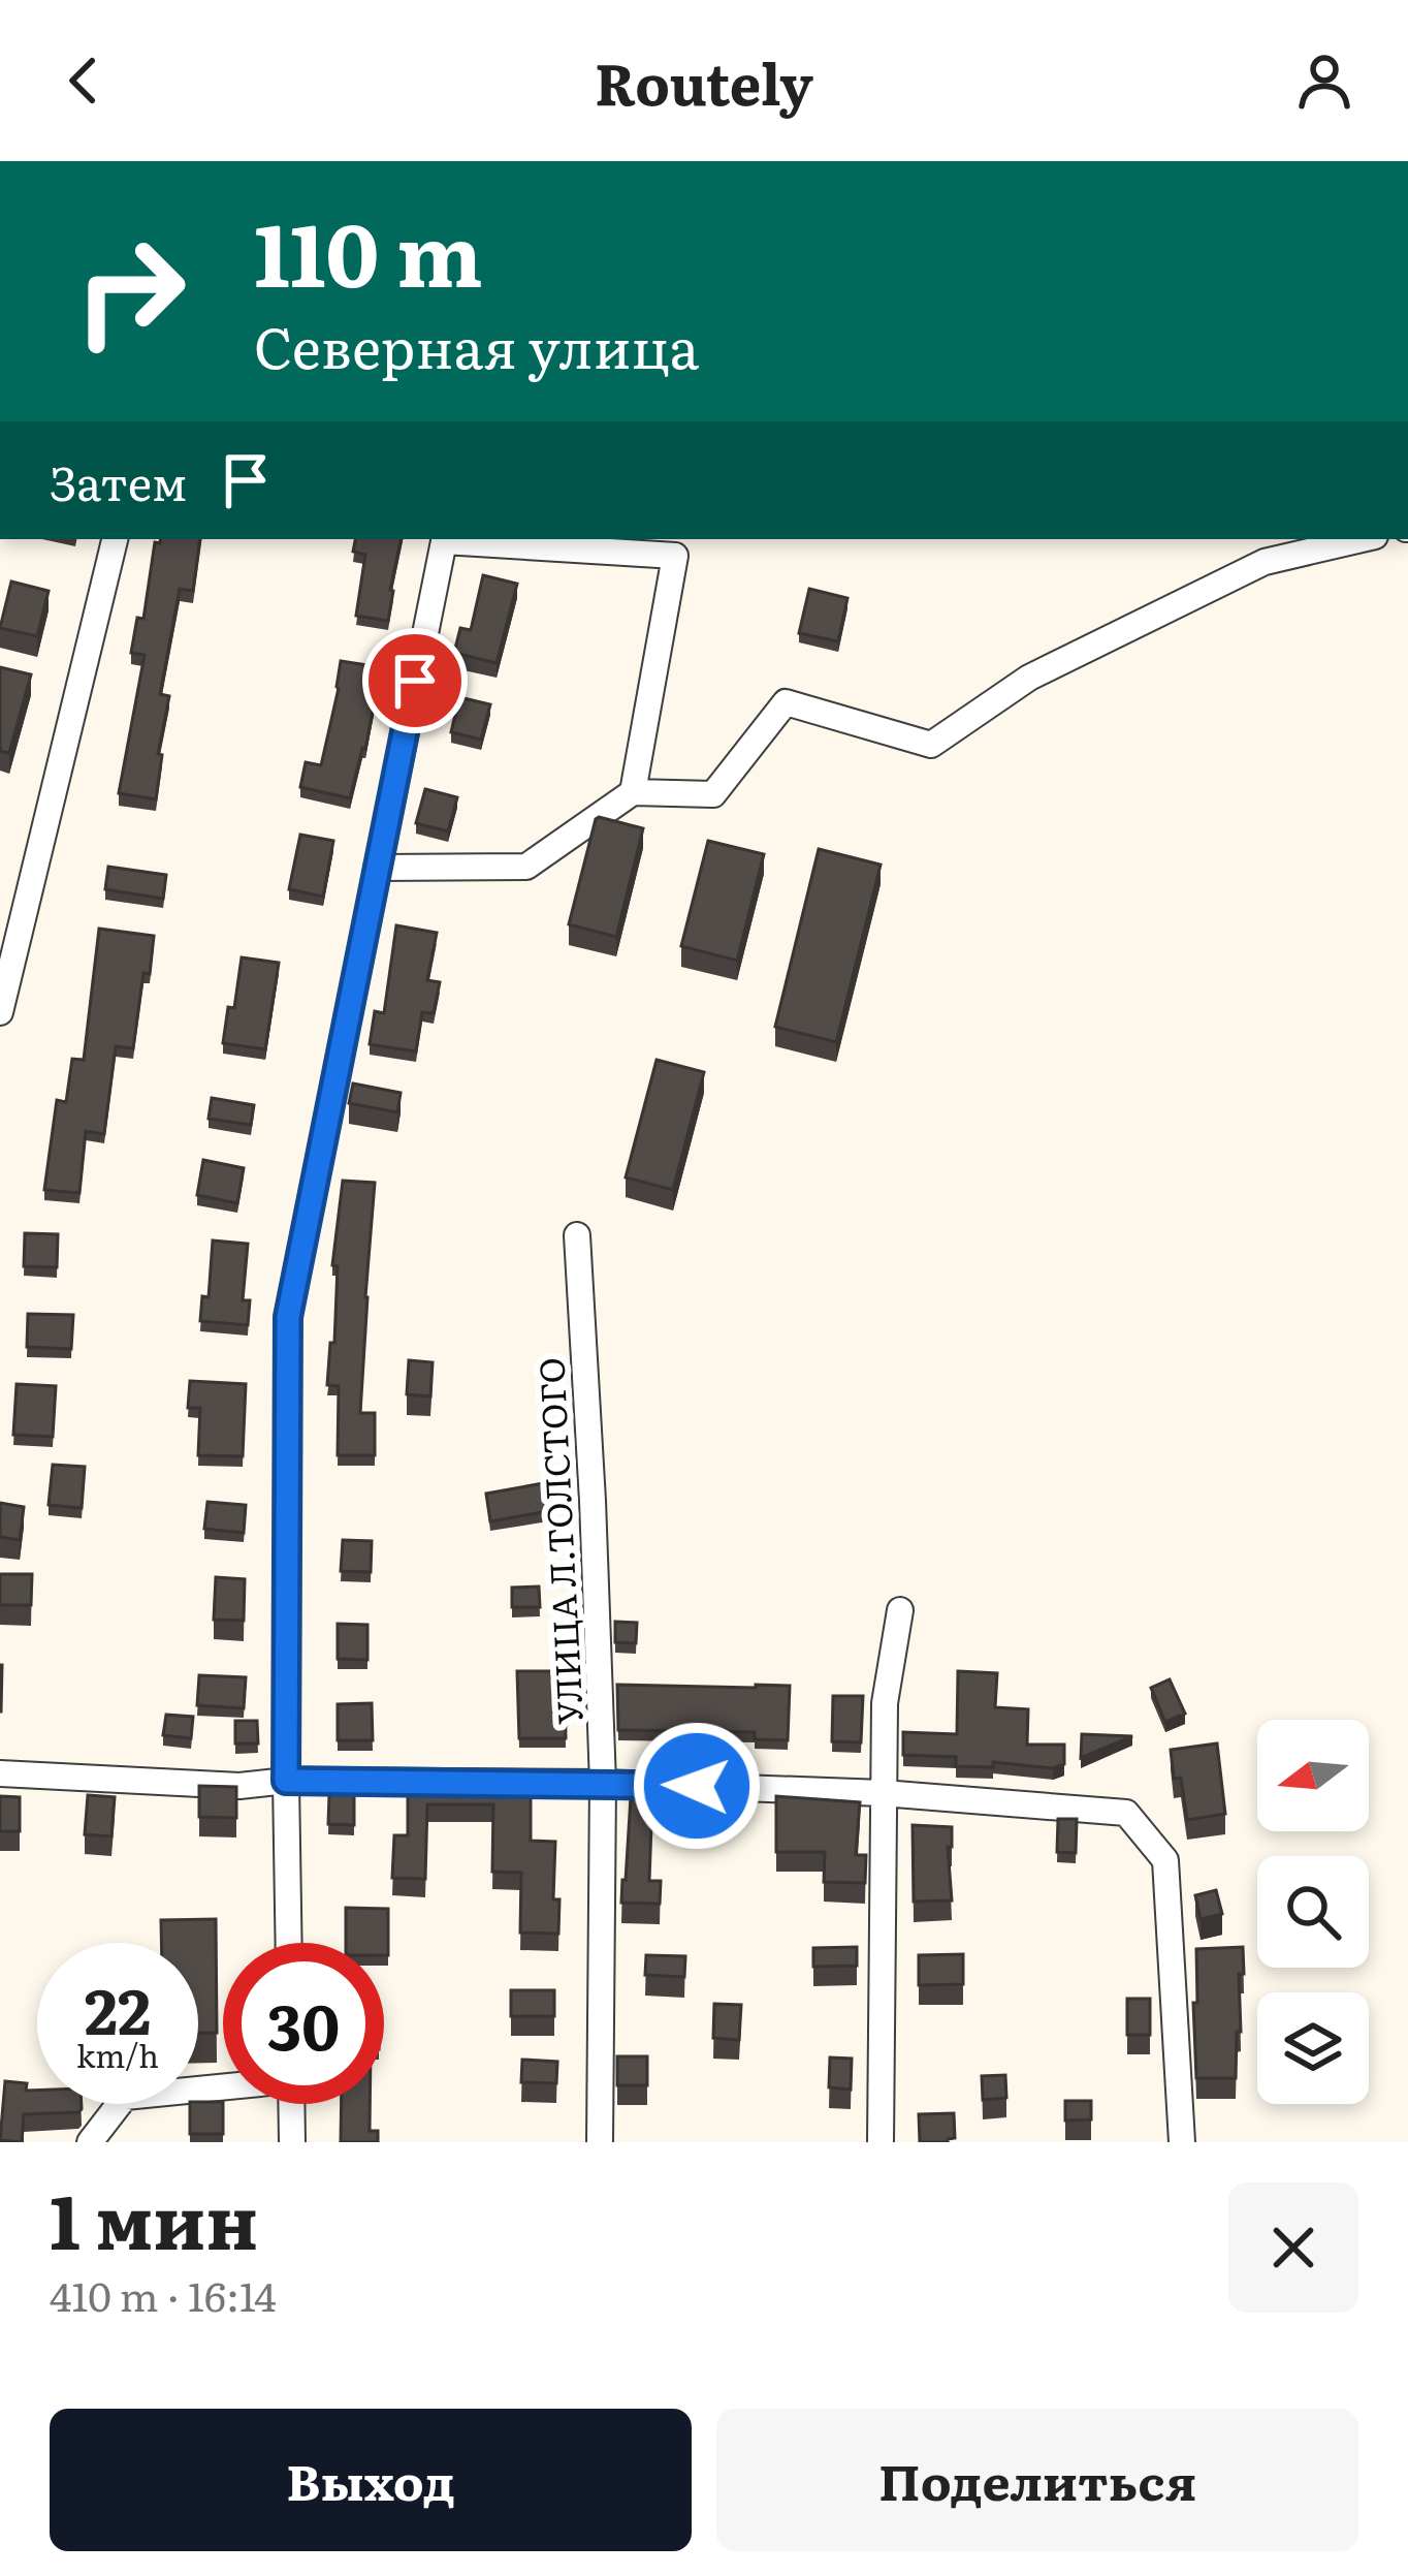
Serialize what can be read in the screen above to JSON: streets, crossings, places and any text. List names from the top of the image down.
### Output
{
  "streets": {
    "street": ["УЛИЦА Л.ТОЛСТОГО"]
  },
  "north": "left",
  "page": {
    "header": "Routely",
    "turn": ["110 m", "Северная улица"],
    "then": "Затем",
    "speed": "22 km/h",
    "limit": "30",
    "heading": ["1 мин", "410 m · 16:14"],
    "buttons": ["Выход", "Поделиться"]
  }
}
